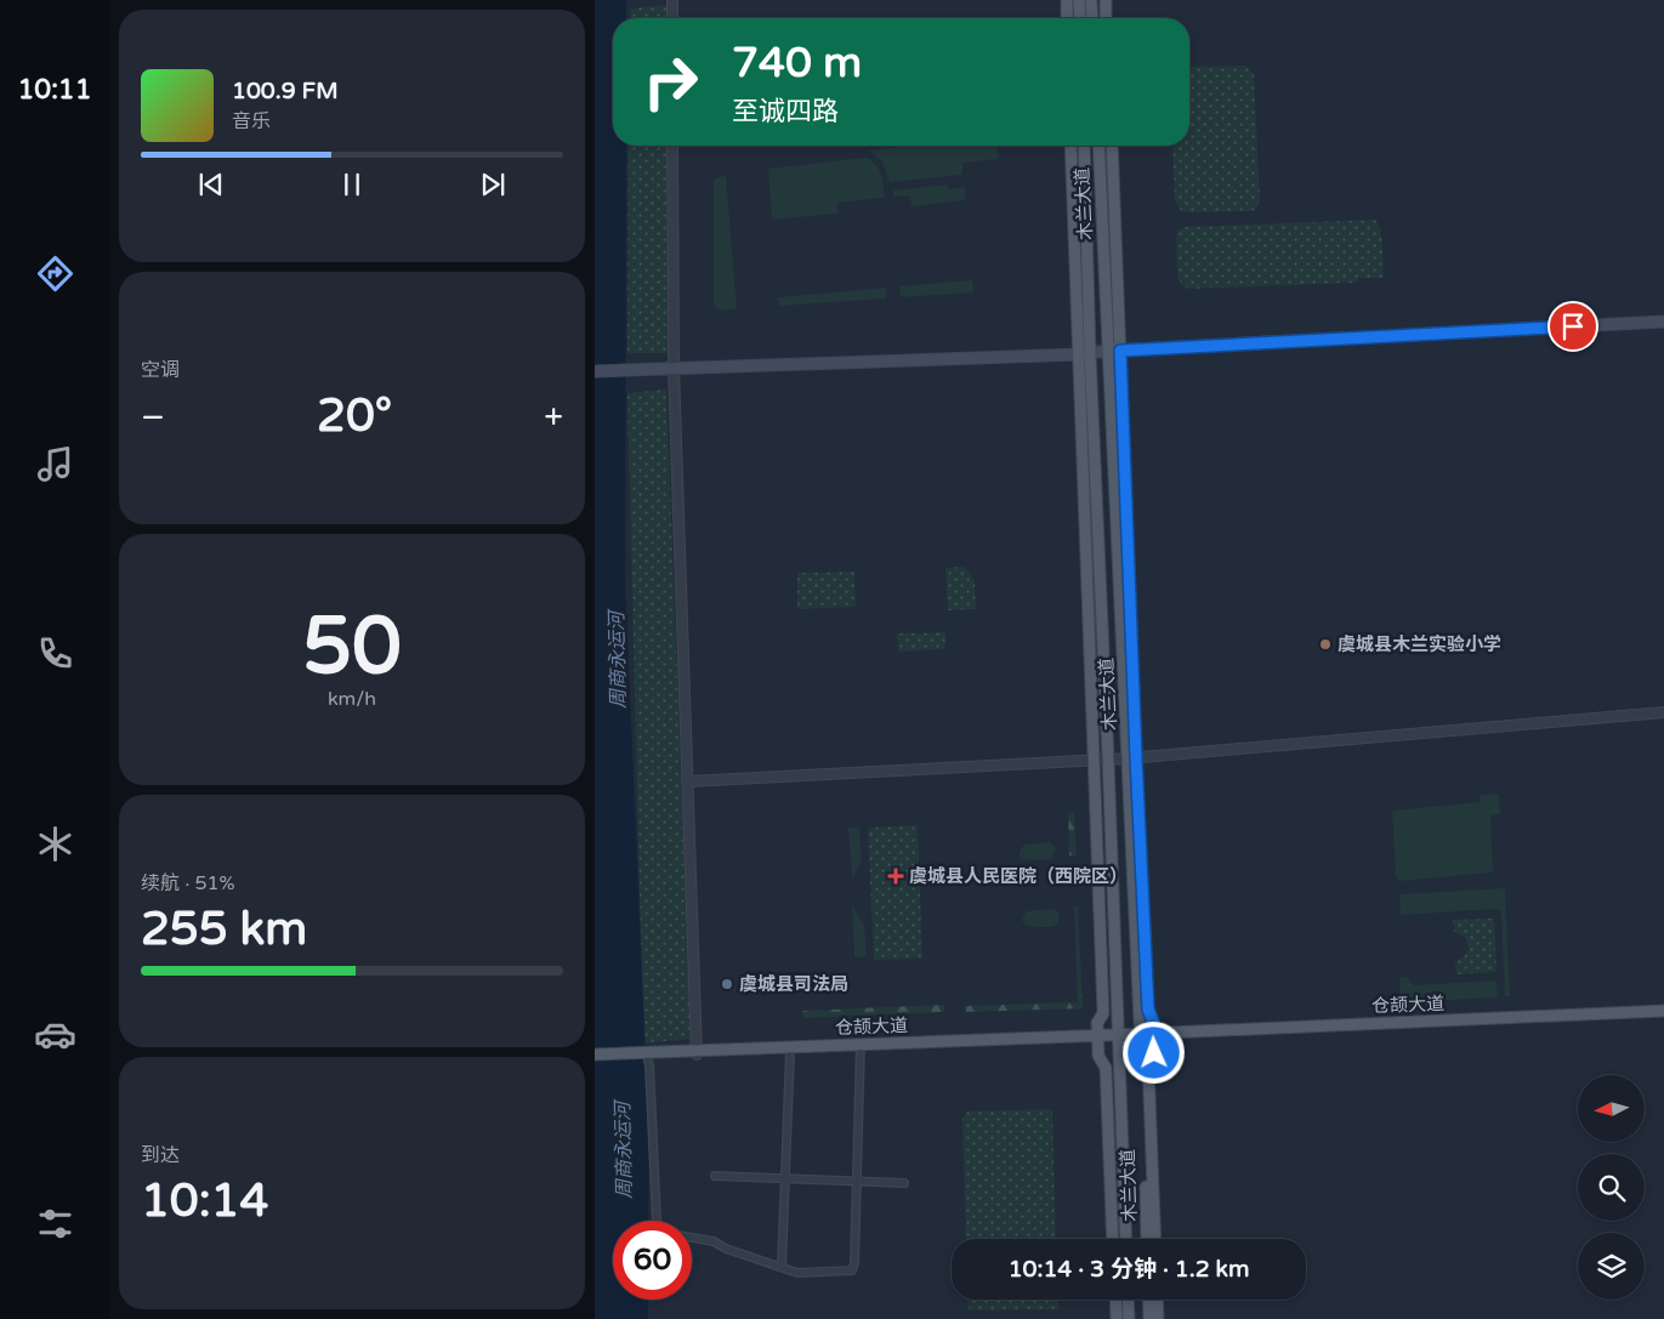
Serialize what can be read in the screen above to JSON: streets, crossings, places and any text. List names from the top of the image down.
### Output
{
  "streets": {
    "main road": ["木兰大道", "仓颉大道"]
  },
  "crossings": [
    ["木兰大道", "仓颉大道"]
  ],
  "water": ["周商永运河"],
  "places": {
    "other": ["虞城县木兰实验小学", "虞城县司法局"],
    "health": ["虞城县人民医院（西院区）"]
  },
  "north": "left",
  "page": {
    "tabs": "10:11",
    "turn": ["740 m", "至诚四路"],
    "song": ["100.9 FM", "音乐"],
    "tile": [
      "空调",
      ["50", "km/h"],
      ["续航 · 51%", "255 km"],
      ["到达", "10:14"]
    ],
    "heat": ["−", "20°", "+"],
    "limit": "60",
    "trip": "10:14 · 3 分钟 · 1.2 km"
  }
}
